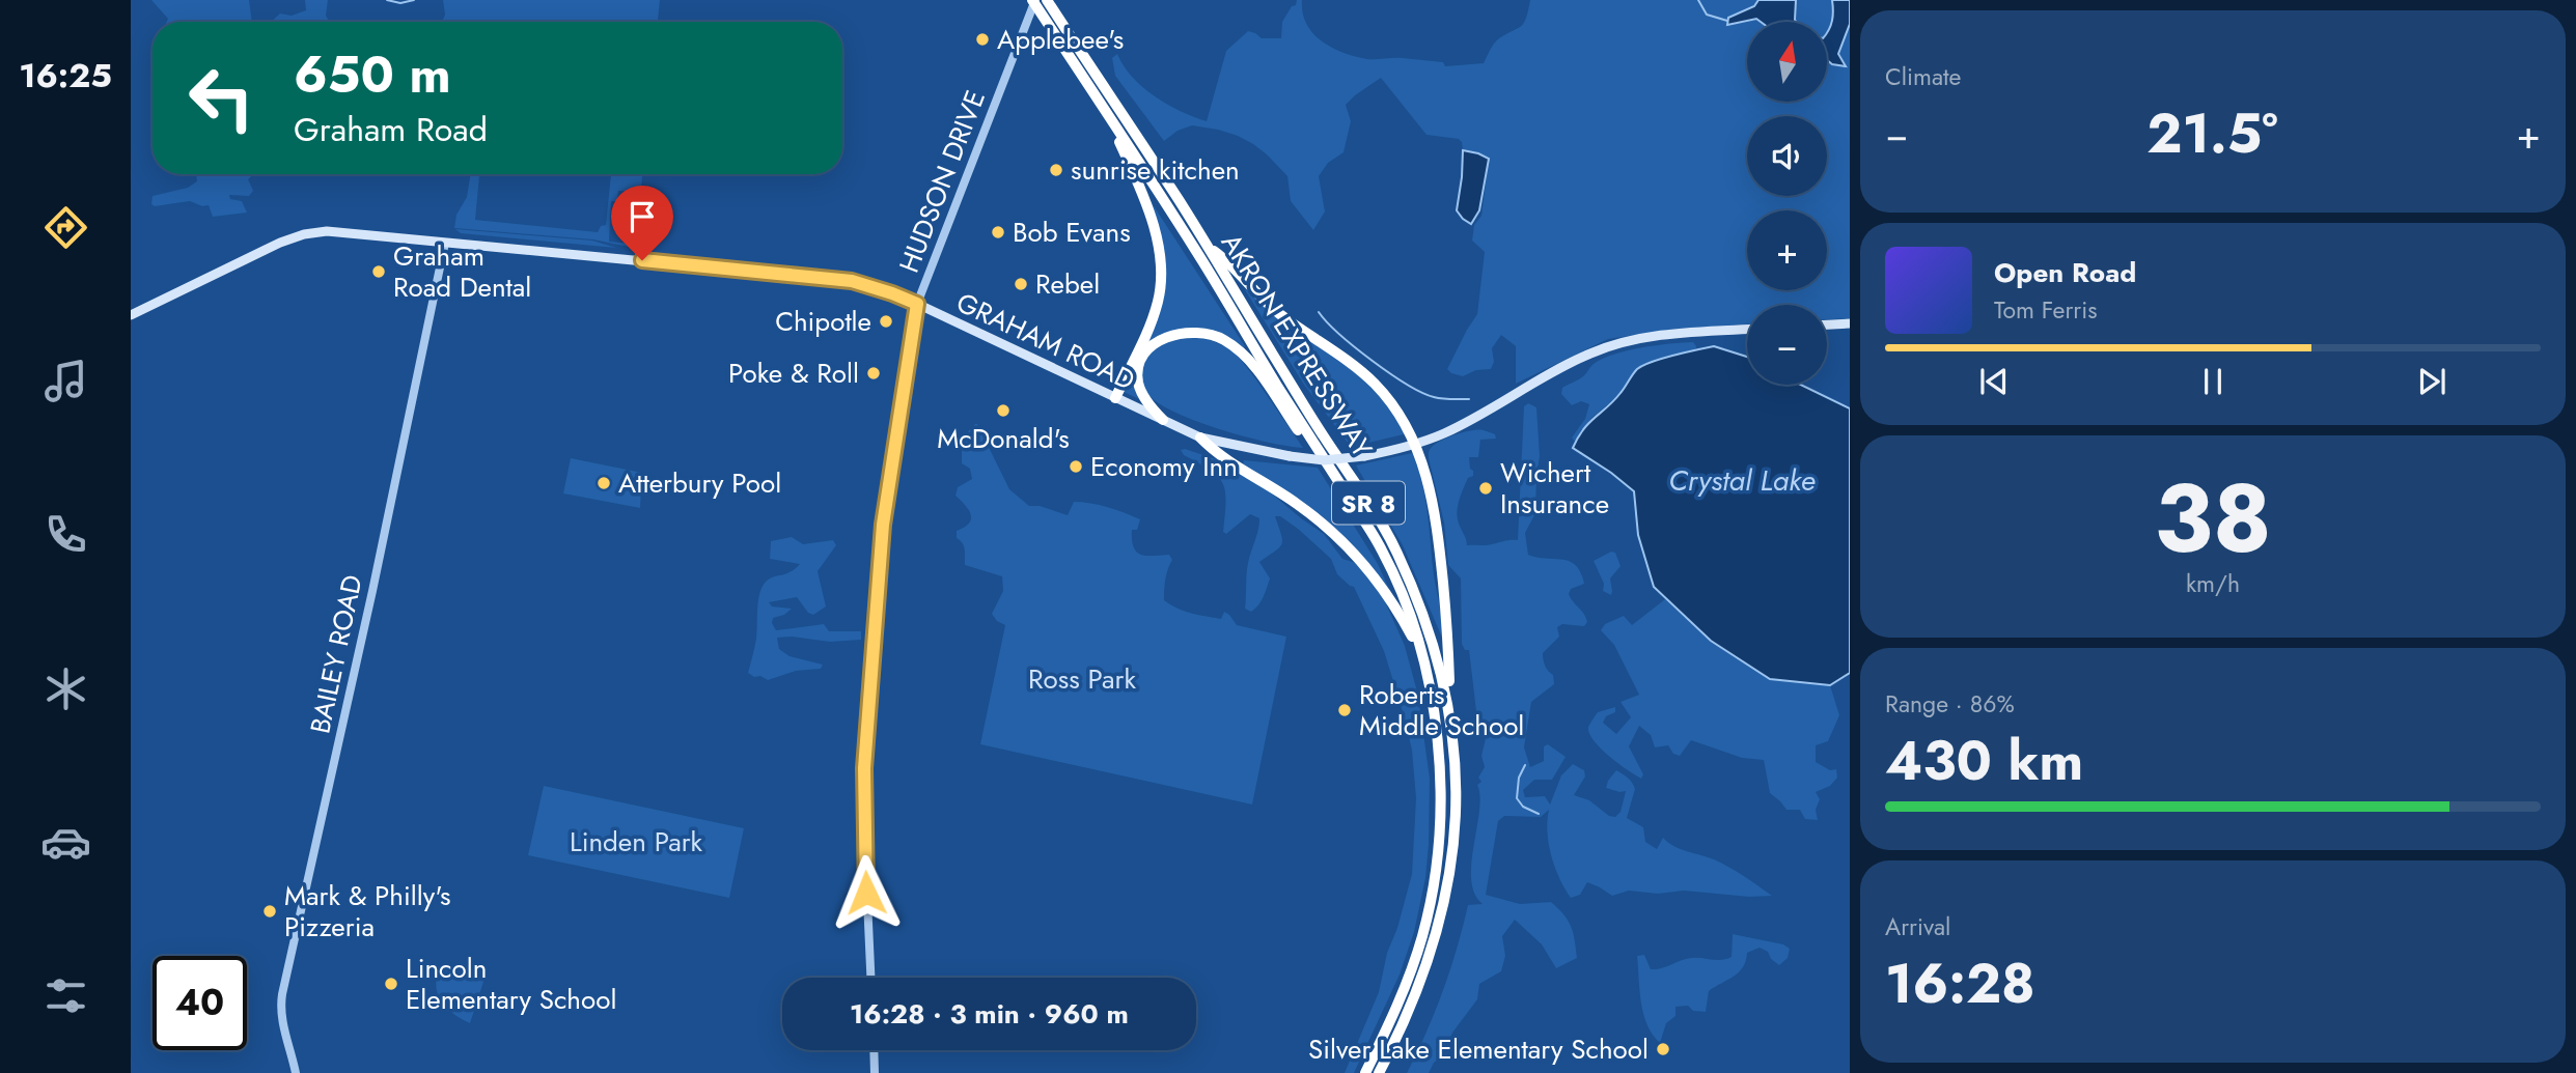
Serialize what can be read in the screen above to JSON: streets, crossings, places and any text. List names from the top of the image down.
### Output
{
  "streets": {
    "highway": ["AKRON EXPRESSWAY", "SR 8"],
    "main road": ["GRAHAM ROAD"],
    "street": ["HUDSON DRIVE", "BAILEY ROAD"]
  },
  "crossings": [
    ["HUDSON DRIVE", "GRAHAM ROAD"],
    ["HUDSON DRIVE", "AKRON EXPRESSWAY"],
    ["GRAHAM ROAD", "BAILEY ROAD"]
  ],
  "water": ["Crystal Lake"],
  "parks": ["Ross Park", "Linden Park"],
  "places": [
    "Applebee's",
    "sunrise kitchen",
    "Bob Evans",
    "Graham Road Dental",
    "Rebel",
    "Chipotle",
    "Poke & Roll",
    "McDonald's",
    "Economy Inn",
    "Atterbury Pool",
    "Wichert Insurance",
    "Roberts Middle School",
    "Mark & Philly's Pizzeria",
    "Lincoln Elementary School",
    "Silver Lake Elementary School"
  ],
  "north": "top",
  "page": {
    "tabs": "16:25",
    "tile": [
      "Climate",
      ["38", "km/h"],
      ["Range · 86%", "430 km"],
      ["Arrival", "16:28"]
    ],
    "map_buttons": ["+", "−"],
    "turn": ["650 m", "Graham Road"],
    "heat": ["−", "21.5°", "+"],
    "song": ["Open Road", "Tom Ferris"],
    "limit": "40",
    "trip": "16:28 · 3 min · 960 m"
  }
}
